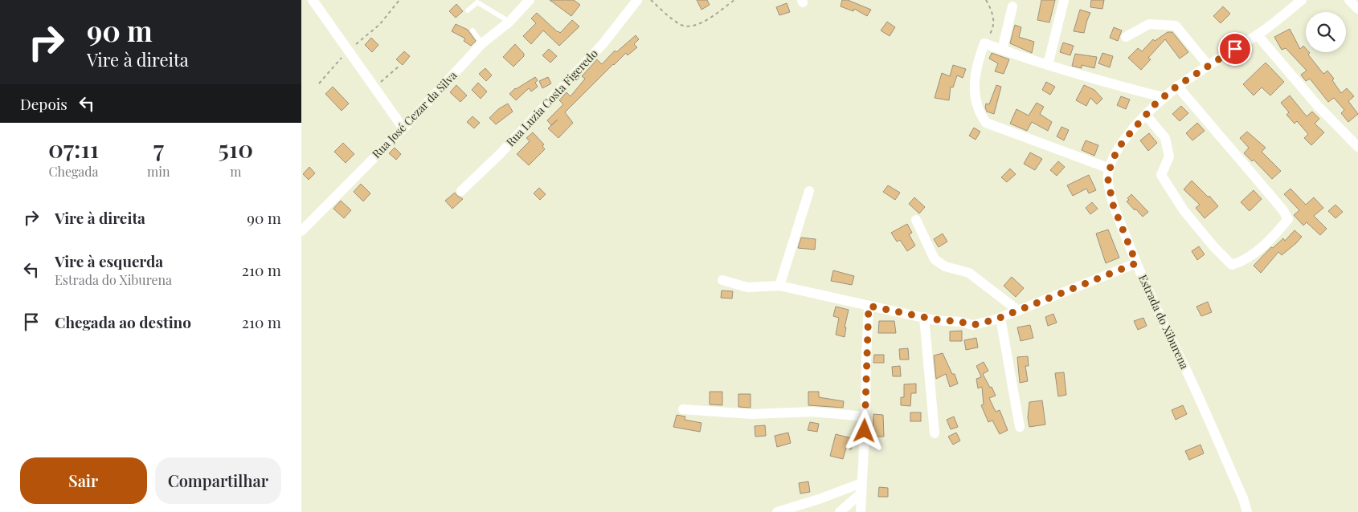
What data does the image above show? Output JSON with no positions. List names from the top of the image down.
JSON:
{
  "streets": {
    "street": ["Rua Luzia Costa Figeredo", "Rua José Cezar da Silva", "Estrada do Xiburena"]
  },
  "page": {
    "turn": ["90 m", "Vire à direita"],
    "then": "Depois",
    "eta": [
      "07:11",
      "Chegada",
      "7",
      "min",
      "510",
      "m"
    ],
    "list": [
      {
        "name": "Vire à direita",
        "value": "90 m"
      },
      {
        "name": "Vire à esquerda",
        "note": "Estrada do Xiburena",
        "value": "210 m"
      },
      {
        "name": "Chegada ao destino",
        "value": "210 m"
      }
    ],
    "buttons": ["Sair", "Compartilhar"]
  }
}
